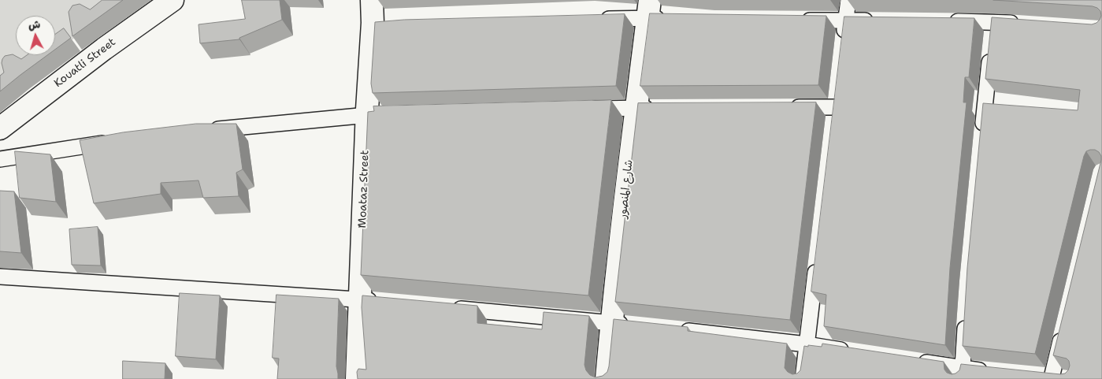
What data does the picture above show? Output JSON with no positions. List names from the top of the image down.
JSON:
{
  "streets": {
    "street": ["Kouatli Street", "Moataz Street", "شارع المنصور"]
  },
  "north": "top"
}
